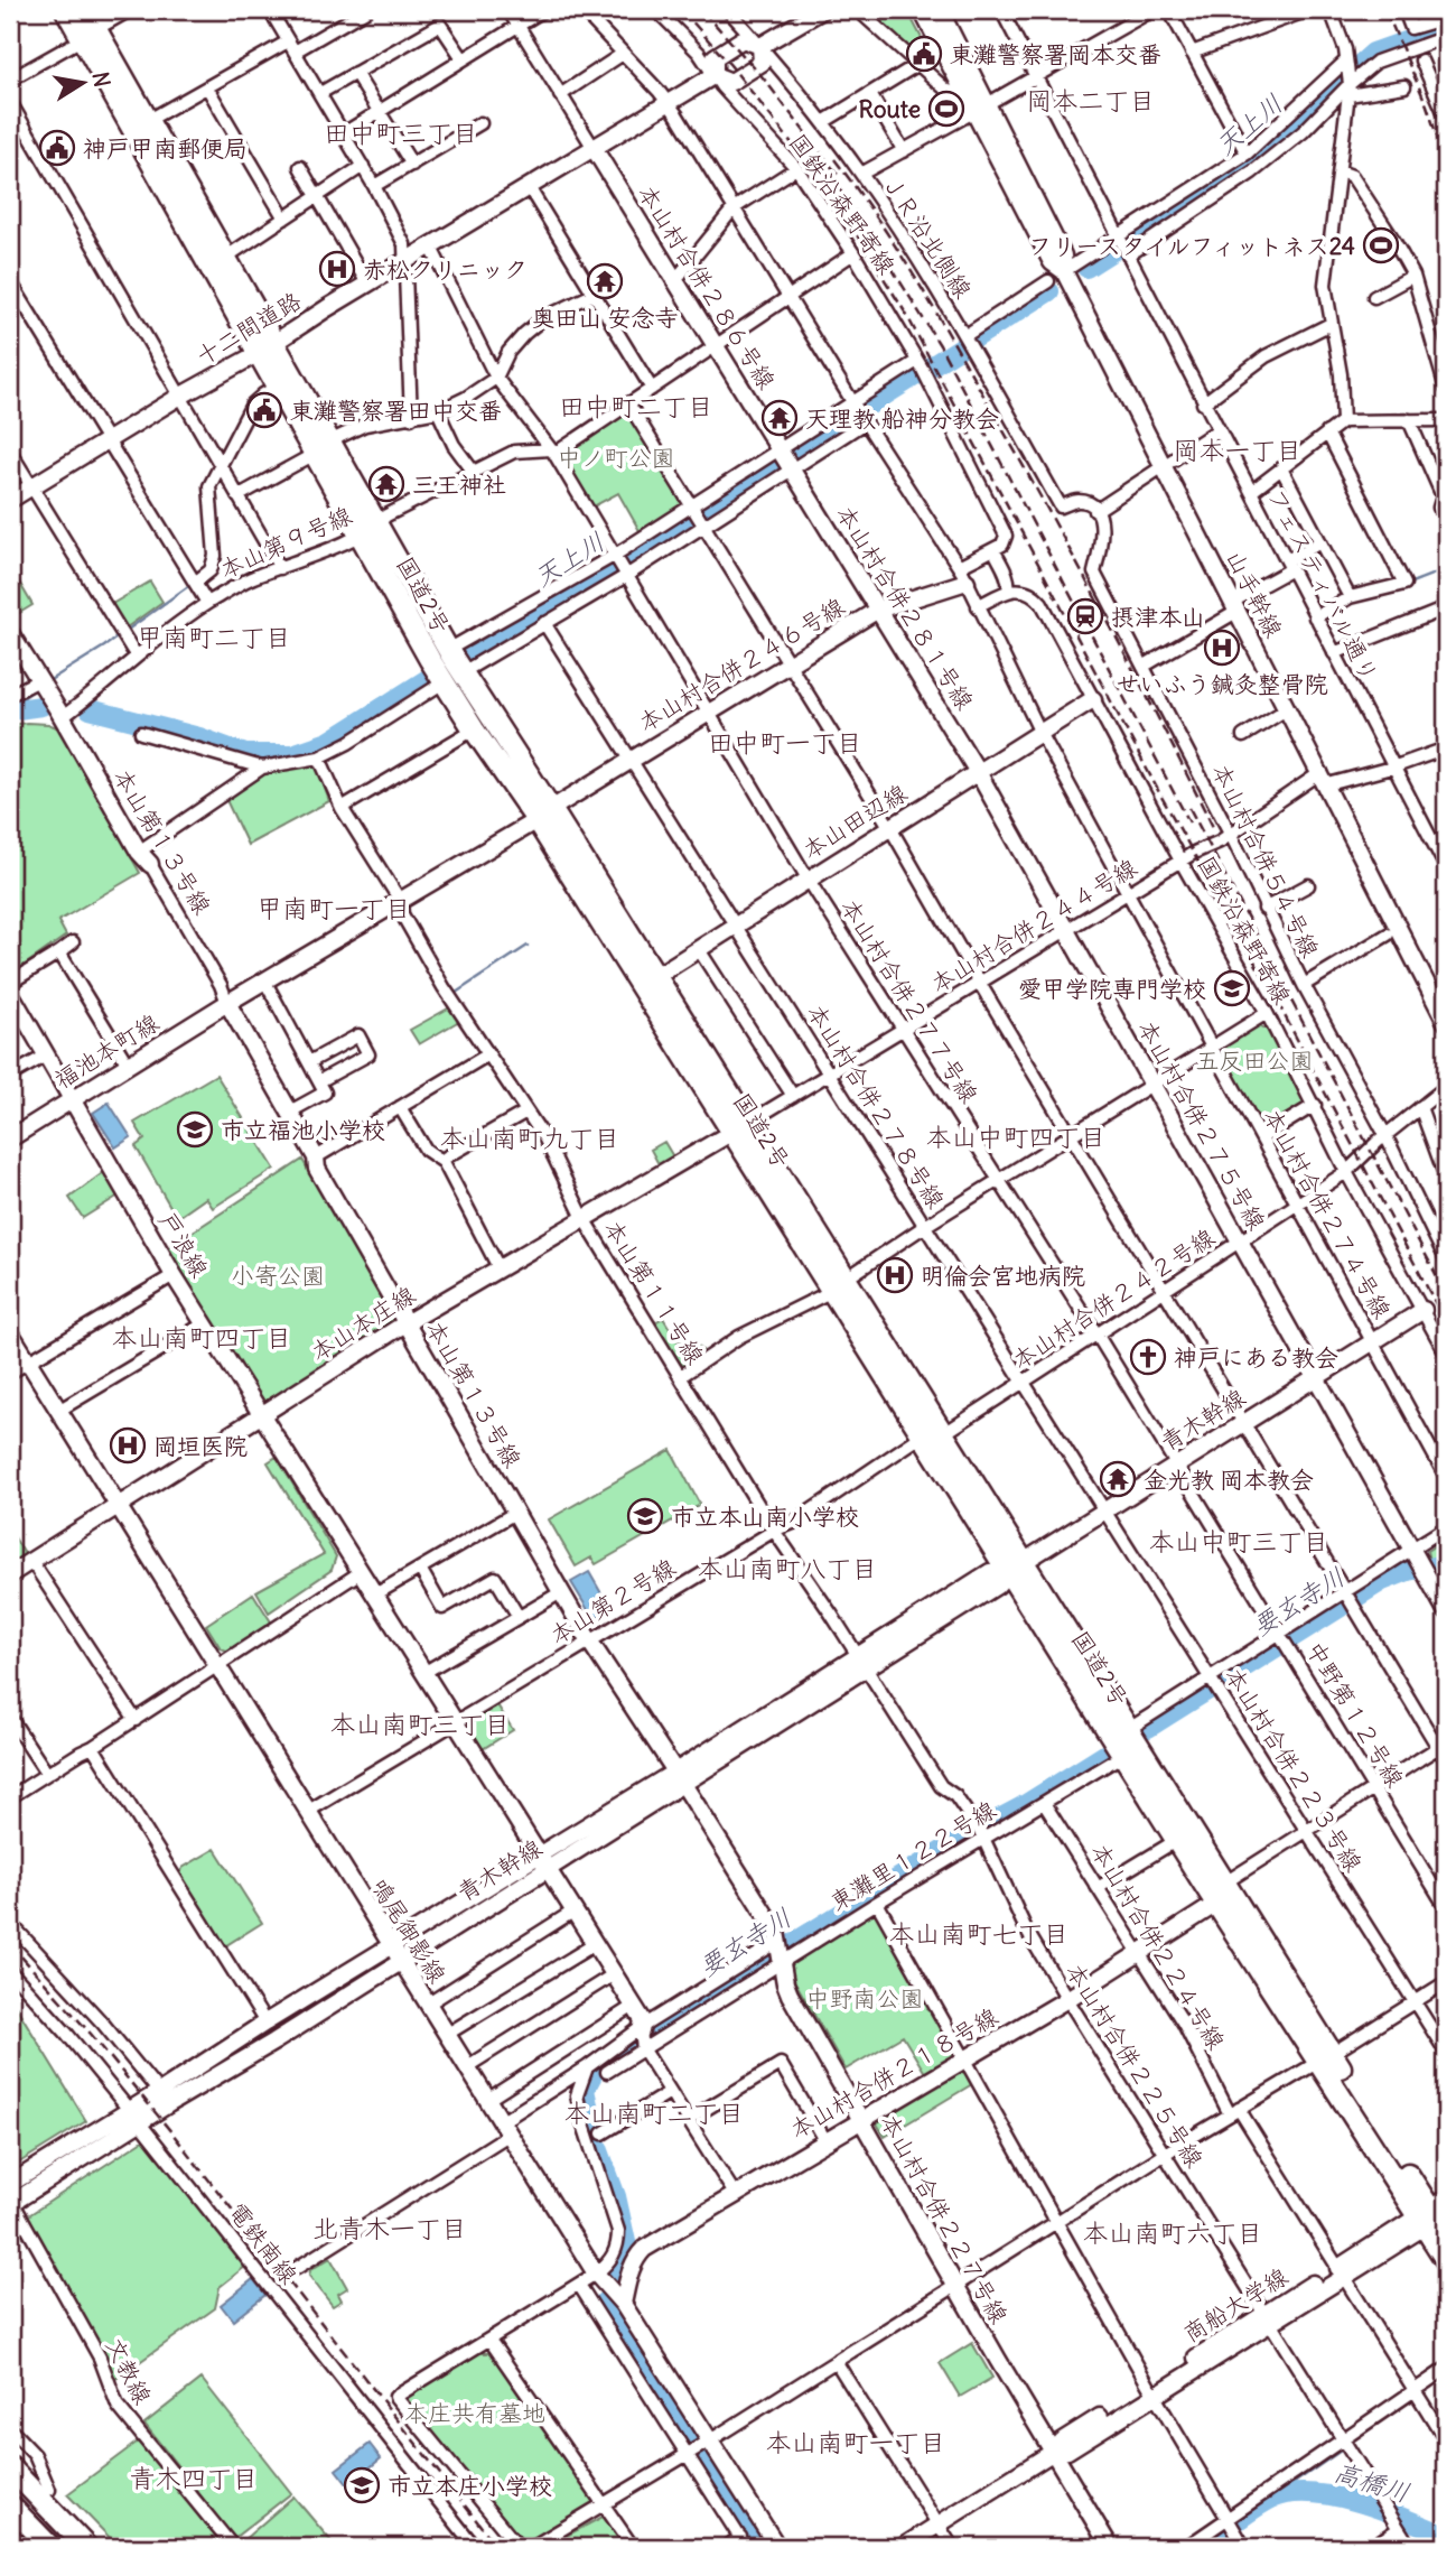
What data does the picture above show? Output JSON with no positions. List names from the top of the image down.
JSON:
{
  "streets": {
    "highway": ["国道2号"],
    "street": [
      "国鉄沿森野寄線",
      "ＪＲ沿北側線",
      "本山村合併２８６号線",
      "十二間道路",
      "本山第９号線",
      "フェスティバル通り",
      "山手幹線",
      "本山村合併２８１号線",
      "本山村合併２４６号線",
      "本山田辺線",
      "本山第１３号線",
      "本山村合併５４号線",
      "本山村合併２４４号線",
      "本山村合併２７７号線",
      "福池本町線",
      "本山村合併２７８号線",
      "本山村合併２７５号線",
      "本山村合併２７４号線",
      "戸浪線",
      "本山第１１号線",
      "本山村合併２４２号線",
      "本山本庄線",
      "青木幹線",
      "本山第２号線",
      "中野第１２号線",
      "本山村合併２２３号線",
      "東灘里１２２号線",
      "鳴尾御影線",
      "本山村合併２２４号線",
      "本山村合併２２５号線",
      "本山村合併２１８号線",
      "本山村合併２２７号線",
      "電鉄南線",
      "商船大学線",
      "文教線"
    ]
  },
  "crossings": [
    ["国鉄沿森野寄線", "十二間道路"],
    ["国鉄沿森野寄線", "本山田辺線"],
    ["国鉄沿森野寄線", "本山村合併２４４号線"],
    ["国鉄沿森野寄線", "本山村合併２４２号線"],
    ["国鉄沿森野寄線", "青木幹線"],
    ["ＪＲ沿北側線", "十二間道路"],
    ["ＪＲ沿北側線", "本山村合併５４号線"],
    ["本山村合併２８６号線", "十二間道路"],
    ["本山村合併２８６号線", "本山村合併２８１号線"],
    ["十二間道路", "国道2号"],
    ["十二間道路", "本山村合併２７７号線"],
    ["十二間道路", "本山村合併２７４号線"],
    ["本山第９号線", "国道2号"],
    ["本山第９号線", "本山第１３号線"],
    ["本山第９号線", "本山村合併２７７号線"],
    ["フェスティバル通り", "本山村合併２４４号線"],
    ["山手幹線", "本山村合併２４４号線"],
    ["国道2号", "本山村合併２４６号線"],
    ["国道2号", "本山田辺線"],
    ["国道2号", "本山村合併２４４号線"],
    ["国道2号", "本山村合併２４２号線"],
    ["国道2号", "本山本庄線"],
    ["国道2号", "青木幹線"],
    ["国道2号", "本山第２号線"],
    ["国道2号", "東灘里１２２号線"],
    ["国道2号", "本山村合併２１８号線"],
    ["国道2号", "商船大学線"],
    ["本山村合併２８１号線", "本山村合併２４６号線"],
    ["本山村合併２８１号線", "本山田辺線"],
    ["本山村合併２８１号線", "本山村合併２７５号線"],
    ["本山村合併２４６号線", "本山村合併２７７号線"],
    ["本山村合併２４６号線", "福池本町線"],
    ["本山村合併２４６号線", "本山村合併２７８号線"],
    ["本山村合併２４６号線", "本山村合併２７４号線"],
    ["本山村合併２４６号線", "本山第１１号線"],
    ["本山田辺線", "本山村合併２７７号線"],
    ["本山田辺線", "本山村合併２７８号線"],
    ["本山田辺線", "本山村合併２７５号線"],
    ["本山田辺線", "本山村合併２７４号線"],
    ["本山第１３号線", "福池本町線"],
    ["本山第１３号線", "本山本庄線"],
    ["本山第１３号線", "青木幹線"],
    ["本山第１３号線", "本山第２号線"],
    ["本山第１３号線", "東灘里１２２号線"],
    ["本山第１３号線", "本山村合併２２７号線"],
    ["本山村合併５４号線", "本山村合併２４４号線"],
    ["本山村合併５４号線", "本山村合併２４２号線"],
    ["本山村合併２４４号線", "本山村合併２７７号線"],
    ["本山村合併２４４号線", "本山村合併２７８号線"],
    ["本山村合併２４４号線", "本山村合併２７５号線"],
    ["本山村合併２４４号線", "本山村合併２７４号線"],
    ["本山村合併２４４号線", "本山本庄線"],
    ["本山村合併２７７号線", "本山村合併２４２号線"],
    ["本山村合併２７７号線", "青木幹線"],
    ["本山村合併２７７号線", "中野第１２号線"],
    ["福池本町線", "戸浪線"],
    ["福池本町線", "本山第１１号線"],
    ["本山村合併２７８号線", "本山村合併２４２号線"],
    ["本山村合併２７８号線", "青木幹線"],
    ["本山村合併２７８号線", "本山村合併２２３号線"],
    ["本山村合併２７５号線", "本山村合併２４２号線"],
    ["本山村合併２７５号線", "青木幹線"],
    ["本山村合併２７４号線", "本山村合併２４２号線"],
    ["本山村合併２７４号線", "青木幹線"],
    ["戸浪線", "本山本庄線"],
    ["戸浪線", "青木幹線"],
    ["戸浪線", "本山第２号線"],
    ["戸浪線", "東灘里１２２号線"],
    ["本山第１１号線", "本山本庄線"],
    ["本山第１１号線", "青木幹線"],
    ["本山第１１号線", "本山第２号線"],
    ["本山第１１号線", "東灘里１２２号線"],
    ["本山第１１号線", "本山村合併２２５号線"],
    ["本山村合併２４２号線", "本山第２号線"],
    ["本山本庄線", "鳴尾御影線"],
    ["青木幹線", "中野第１２号線"],
    ["青木幹線", "本山村合併２２３号線"],
    ["青木幹線", "鳴尾御影線"],
    ["青木幹線", "電鉄南線"],
    ["青木幹線", "文教線"],
    ["本山第２号線", "鳴尾御影線"],
    ["東灘里１２２号線", "本山村合併２２４号線"],
    ["東灘里１２２号線", "本山村合併２２５号線"],
    ["東灘里１２２号線", "本山村合併２２７号線"],
    ["鳴尾御影線", "本山村合併２１８号線"],
    ["本山村合併２２４号線", "本山村合併２１８号線"],
    ["本山村合併２２４号線", "商船大学線"],
    ["本山村合併２２５号線", "本山村合併２１８号線"],
    ["本山村合併２２５号線", "商船大学線"],
    ["本山村合併２１８号線", "本山村合併２２７号線"],
    ["本山村合併２２７号線", "商船大学線"]
  ],
  "districts": [
    "岡本二丁目",
    "田中町三丁目",
    "田中町二丁目",
    "岡本一丁目",
    "甲南町二丁目",
    "田中町一丁目",
    "甲南町一丁目",
    "本山中町四丁目",
    "本山南町九丁目",
    "本山南町四丁目",
    "本山中町三丁目",
    "本山南町八丁目",
    "本山南町三丁目",
    "本山南町七丁目",
    "本山南町二丁目",
    "北青木一丁目",
    "本山南町六丁目",
    "本山南町一丁目",
    "青木四丁目"
  ],
  "water": ["天上川", "要玄寺川", "高橋川"],
  "parks": [
    "中ノ町公園",
    "五反田公園",
    "小寄公園",
    "中野南公園",
    "本庄共有墓地"
  ],
  "places": {
    "public building": ["東灘警察署岡本交番", "神戸甲南郵便局", "東灘警察署田中交番"],
    "sports": ["Route", "フリースタイルフィットネス24"],
    "hospital": [
      "赤松クリニック",
      "せいふう鍼灸整骨院",
      "明倫会宮地病院",
      "岡垣医院"
    ],
    "temple": [
      "奥田山 安念寺",
      "天理教 船神分教会",
      "三王神社",
      "金光教 岡本教会"
    ],
    "station": ["摂津本山"],
    "school or university": [
      "愛甲学院専門学校",
      "市立福池小学校",
      "市立本山南小学校",
      "市立本庄小学校"
    ],
    "church": ["神戸にある教会"]
  },
  "north": "right"
}
